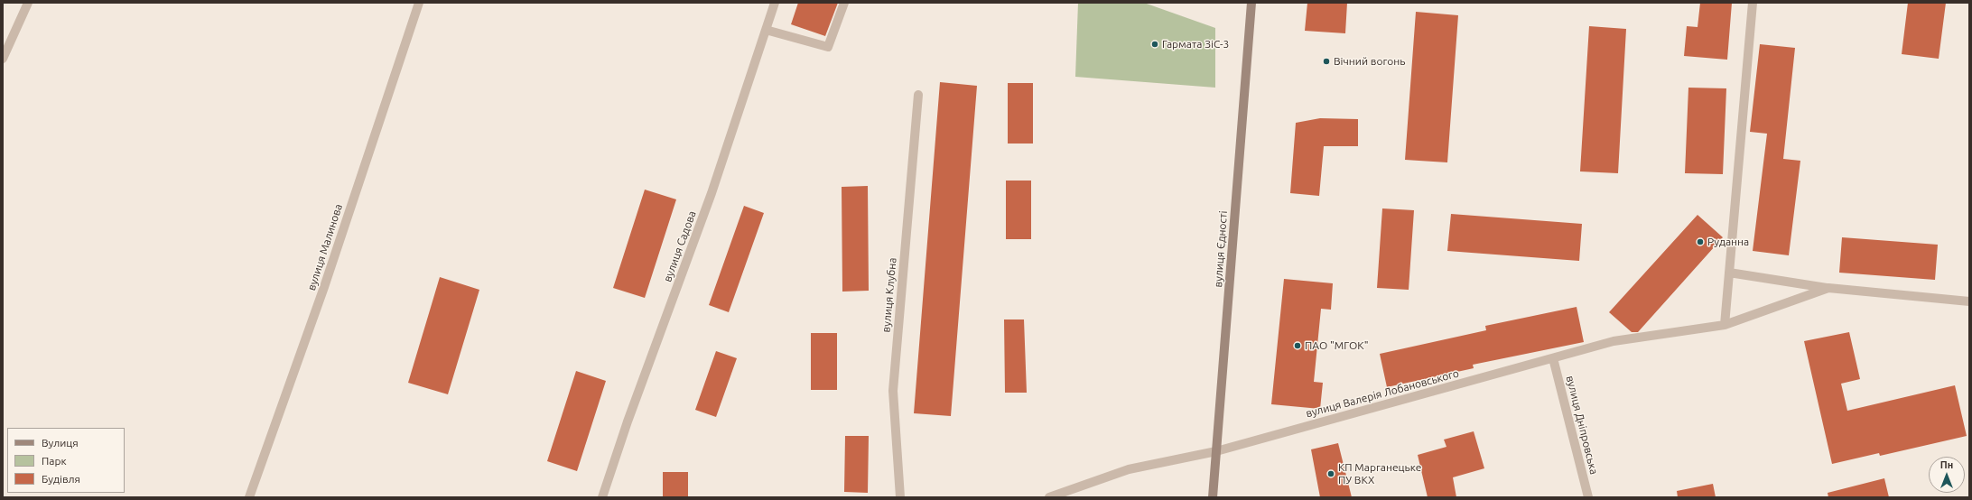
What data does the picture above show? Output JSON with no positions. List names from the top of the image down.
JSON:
{
  "streets": {
    "street": [
      "вулиця Садова",
      "вулиця Малинова",
      "вулиця Єдності",
      "вулиця Клубна",
      "вулиця Валерія Лобановського",
      "вулиця Дніпровська"
    ]
  },
  "crossings": [
    ["вулиця Єдності", "вулиця Валерія Лобановського"],
    ["вулиця Валерія Лобановського", "вулиця Дніпровська"]
  ],
  "places": [
    "Гармата ЗіС-3",
    "Вічний вогонь",
    "Руданна",
    "ПАО \"МГОК\"",
    "КП Марганецьке ПУ ВКХ"
  ],
  "legend": ["Вулиця", "Парк", "Будівля"],
  "north": "top"
}
